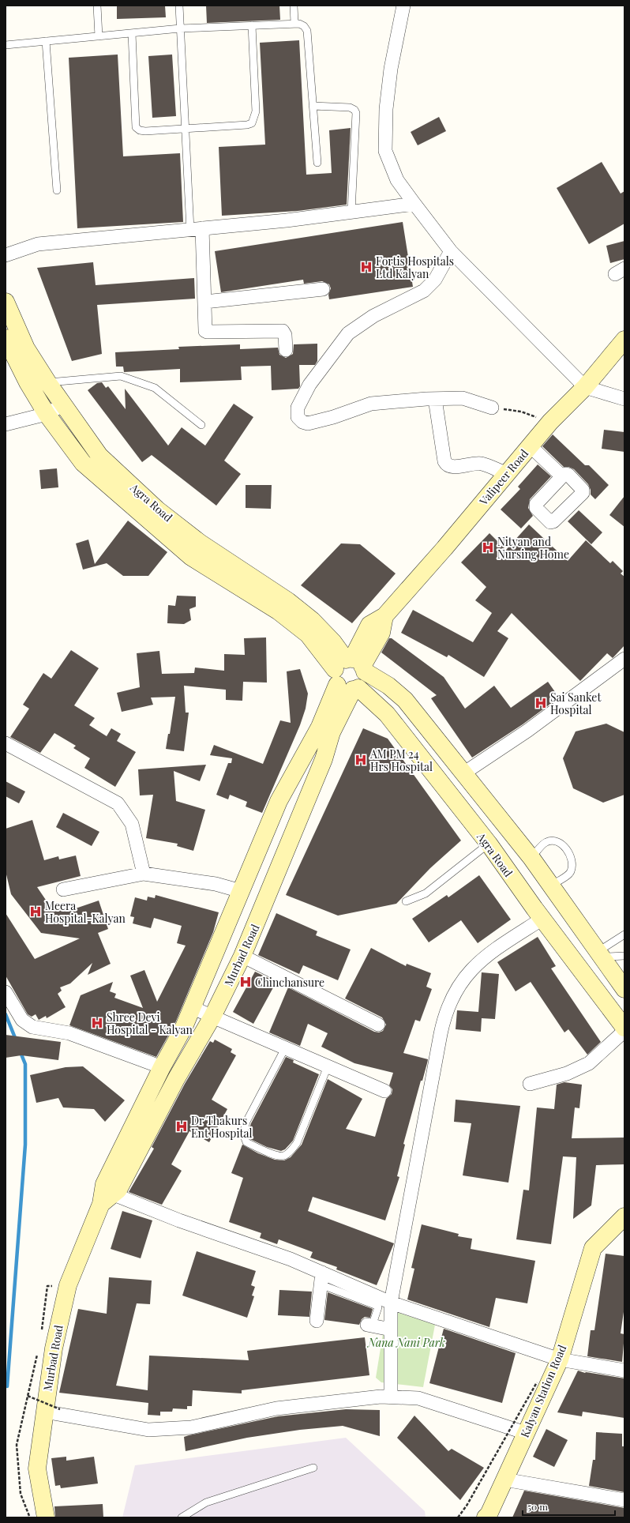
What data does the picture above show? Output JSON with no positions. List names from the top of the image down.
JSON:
{
  "streets": {
    "street": [
      "Valipeer Road",
      "Agra Road",
      "Murbad Road",
      "Kalyan Station Road"
    ]
  },
  "crossings": [
    ["Valipeer Road", "Agra Road"],
    ["Valipeer Road", "Murbad Road"],
    ["Agra Road", "Murbad Road"]
  ],
  "parks": ["Nana Nani Park"],
  "places": {
    "hospital": [
      "Fortis Hospitals Ltd Kalyan",
      "Nityan and Nursing Home",
      "Sai Sanket Hospital",
      "AM PM 24 Hrs Hospital",
      "Meera Hospital-Kalyan",
      "Chinchansure",
      "Shree Devi Hospital - Kalyan",
      "Dr Thakurs Ent Hospital"
    ]
  },
  "scale_bar": "50 m"
}
